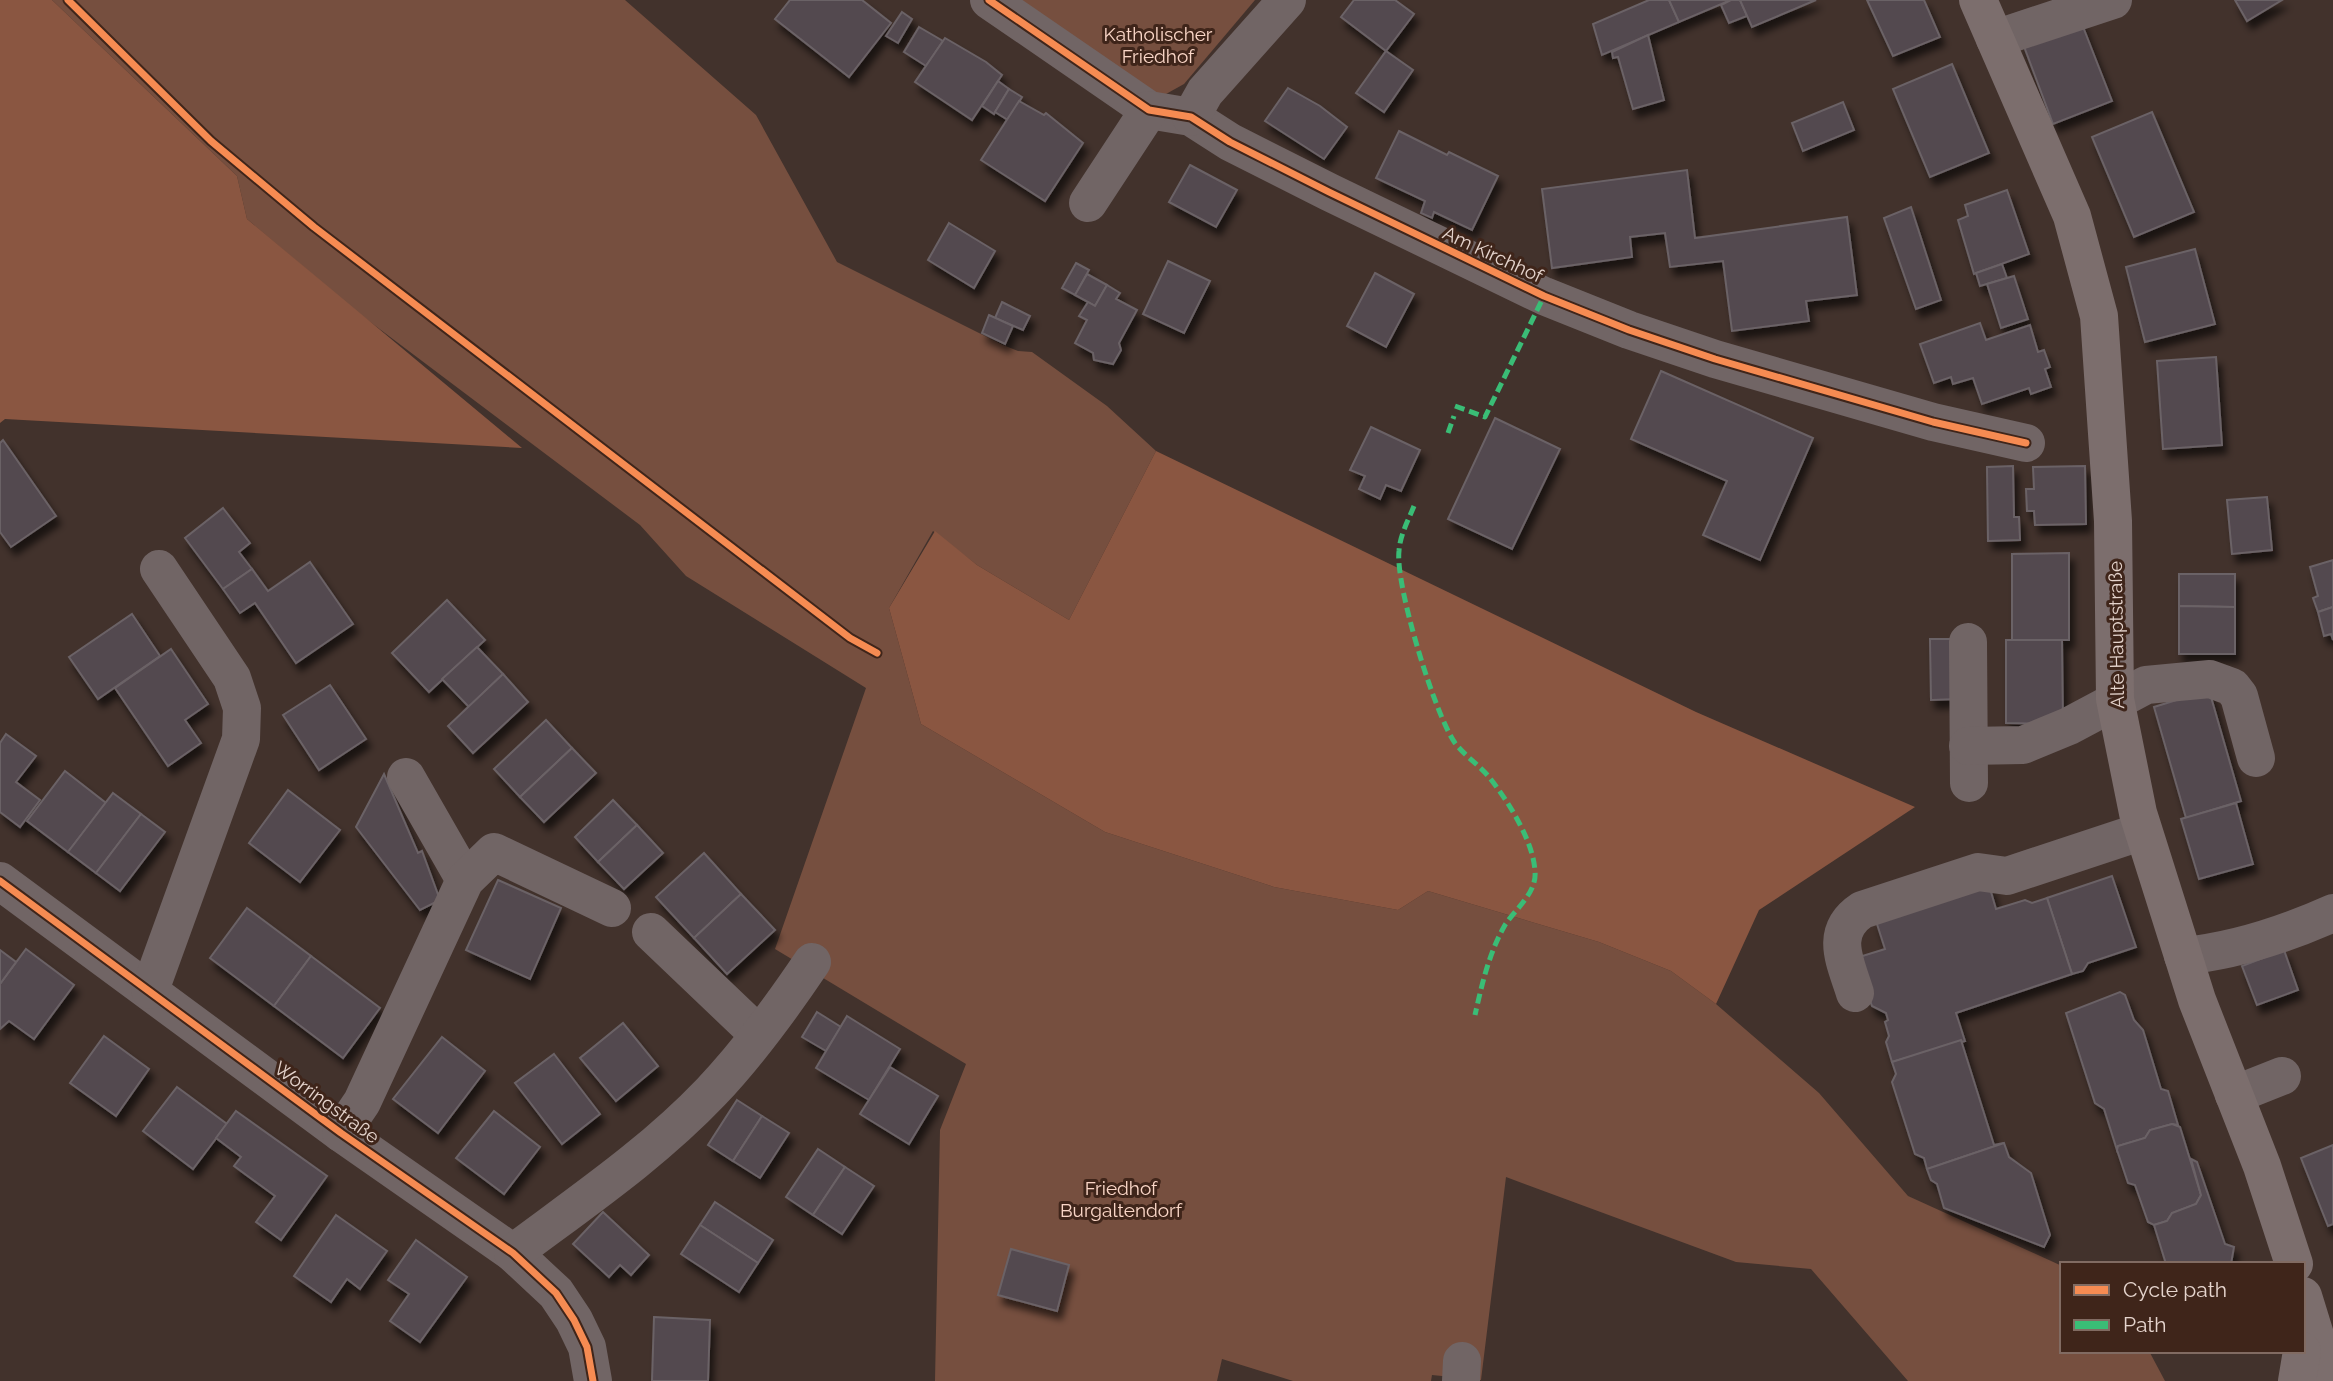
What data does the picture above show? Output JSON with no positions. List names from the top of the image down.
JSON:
{
  "streets": {
    "main road": ["Alte Hauptstraße"],
    "street": ["Am Kirchhof", "Worringstraße"]
  },
  "parks": ["Katholischer Friedhof", "Friedhof Burgaltendorf"],
  "legend": ["Cycle path", "Path"]
}
